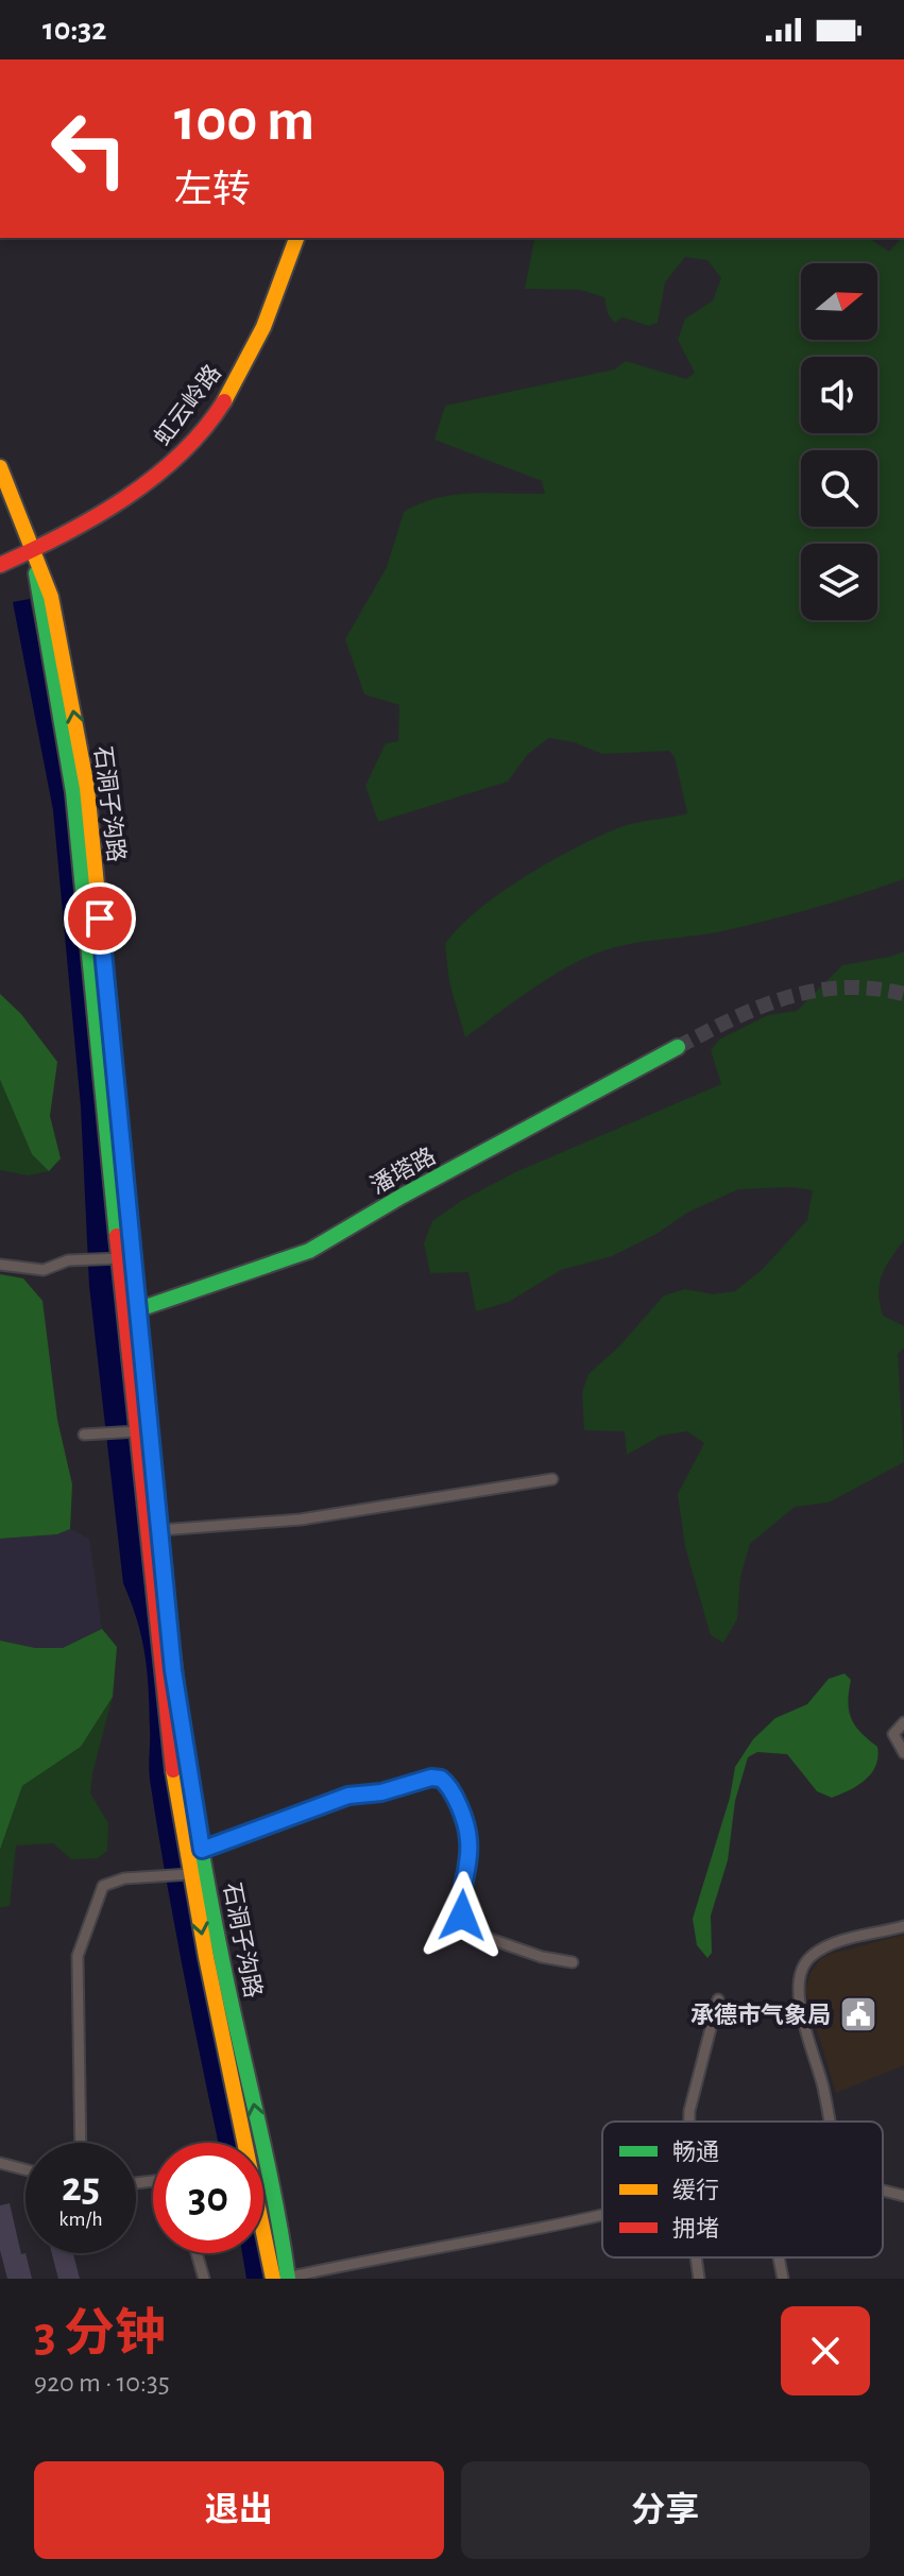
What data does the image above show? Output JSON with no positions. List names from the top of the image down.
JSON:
{
  "streets": {
    "main road": ["虹云岭路", "石洞子沟路", "潘塔路"]
  },
  "crossings": [
    ["虹云岭路", "石洞子沟路"],
    ["石洞子沟路", "潘塔路"]
  ],
  "places": {
    "public building": ["承德市气象局"]
  },
  "legend": ["畅通", "缓行", "拥堵"],
  "north": "right",
  "page": {
    "status": "10:32",
    "turn": ["100 m", "左转"],
    "speed": "25 km/h",
    "limit": "30",
    "heading": ["3 分钟", "920 m · 10:35"],
    "buttons": ["退出", "分享"]
  }
}
